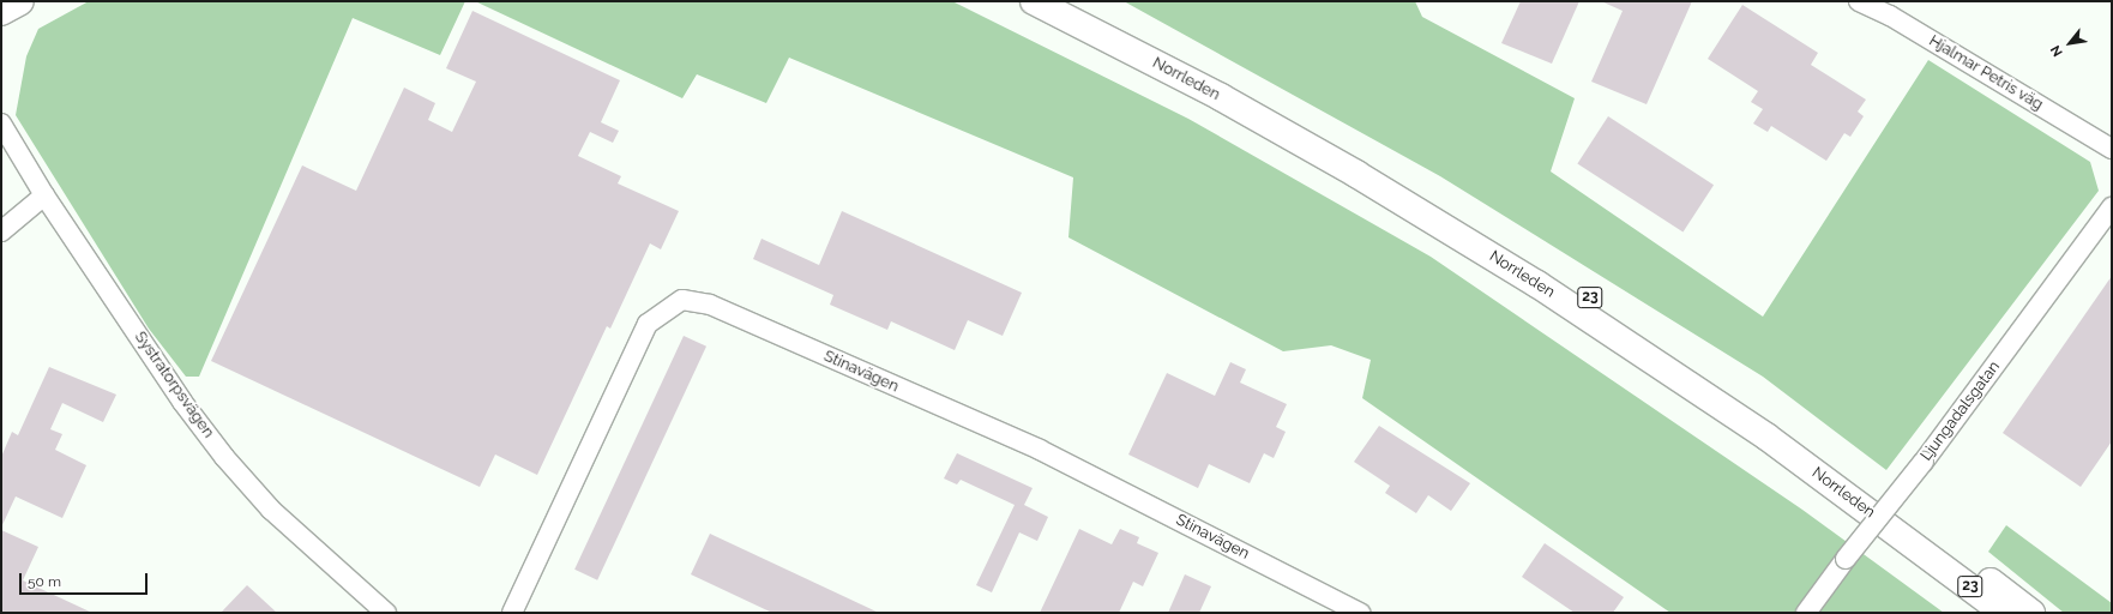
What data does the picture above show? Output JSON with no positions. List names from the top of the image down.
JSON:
{
  "streets": {
    "highway": ["Norrleden", "23"],
    "street": [
      "Hjalmar Petris väg",
      "Stinavägen",
      "Systratorpsvägen",
      "Ljungadalsgatan"
    ]
  },
  "scale_bar": "50 m",
  "north": "bottom left"
}
